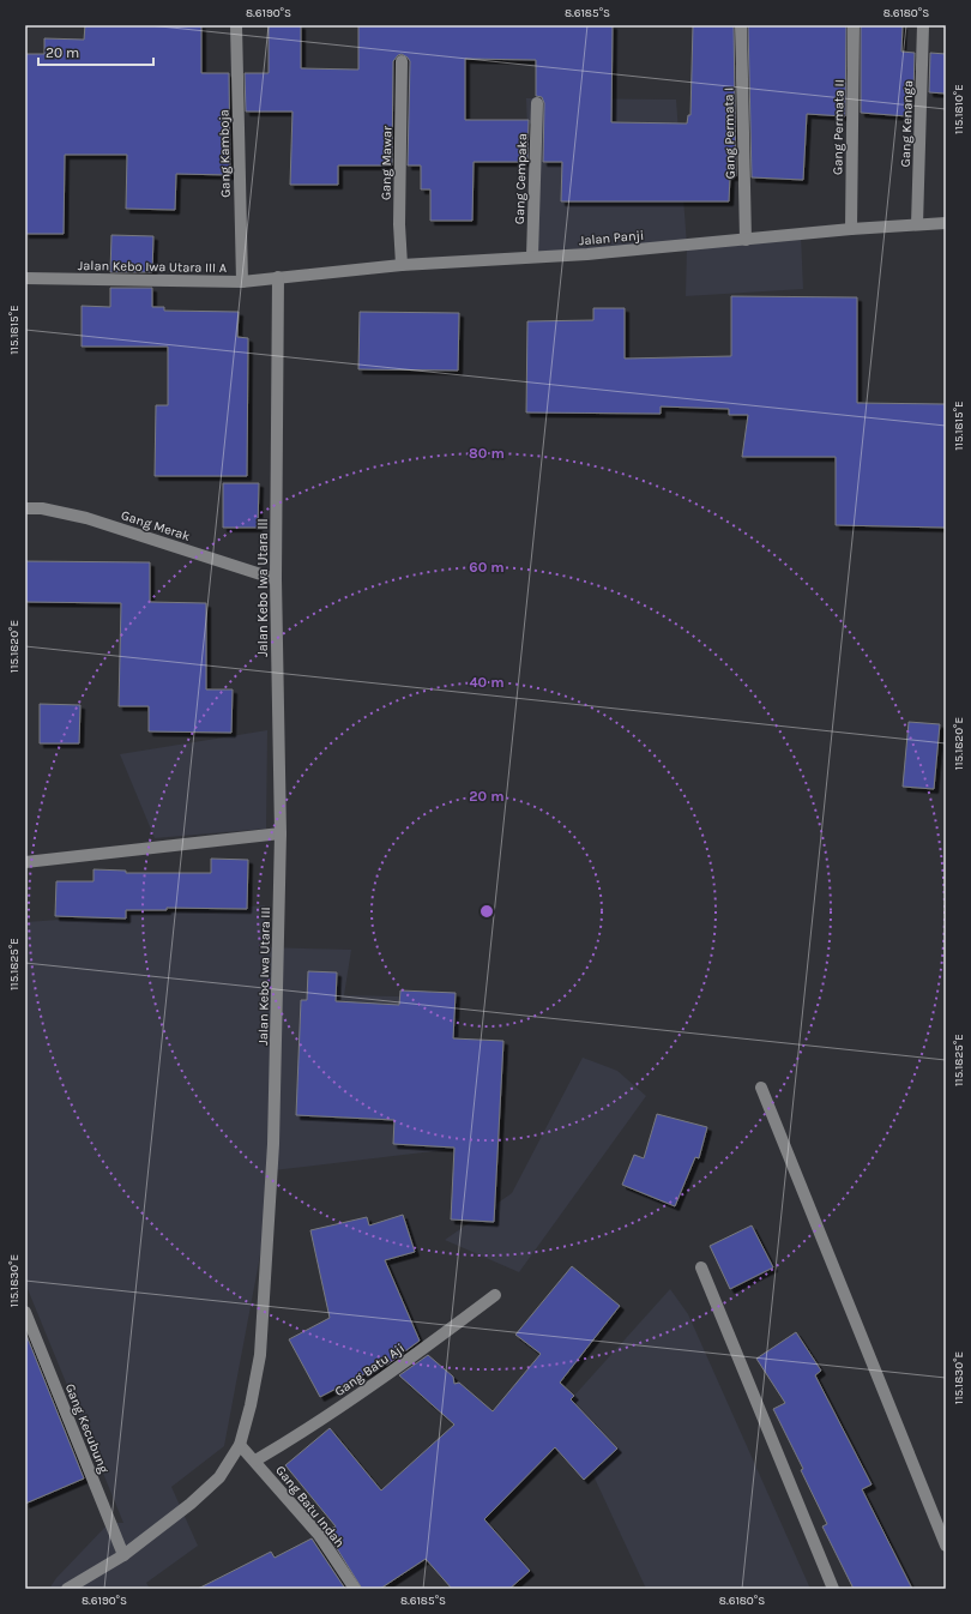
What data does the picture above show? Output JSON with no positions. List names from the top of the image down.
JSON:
{
  "streets": {
    "street": [
      "Gang Kenanga",
      "Gang Permata II",
      "Gang Permata I",
      "Gang Kamboja",
      "Gang Mawar",
      "Gang Cempaka",
      "Jalan Panji",
      "Jalan Kebo Iwa Utara III A",
      "Gang Merak",
      "Jalan Kebo Iwa Utara III",
      "Gang Batu Aji",
      "Gang Kecubung",
      "Gang Batu Indah"
    ]
  },
  "crossings": [
    ["Gang Kenanga", "Jalan Panji"],
    ["Gang Permata II", "Jalan Panji"],
    ["Gang Permata I", "Jalan Panji"],
    ["Gang Kamboja", "Jalan Kebo Iwa Utara III A"],
    ["Gang Mawar", "Jalan Panji"],
    ["Gang Cempaka", "Jalan Panji"],
    ["Jalan Panji", "Jalan Kebo Iwa Utara III A"],
    ["Jalan Panji", "Jalan Kebo Iwa Utara III"],
    ["Jalan Kebo Iwa Utara III A", "Jalan Kebo Iwa Utara III"],
    ["Gang Merak", "Jalan Kebo Iwa Utara III"],
    ["Jalan Kebo Iwa Utara III", "Gang Kecubung"],
    ["Jalan Kebo Iwa Utara III", "Gang Batu Indah"],
    ["Gang Batu Aji", "Gang Batu Indah"]
  ],
  "scale_bar": "20 m",
  "coordinates": [
    "8.6190°S",
    "8.6185°S",
    "8.6180°S",
    "115.1810°E",
    "115.1815°E",
    "115.1820°E",
    "115.1825°E",
    "115.1830°E"
  ],
  "rings": [
    "80 m",
    "60 m",
    "40 m",
    "20 m"
  ]
}
